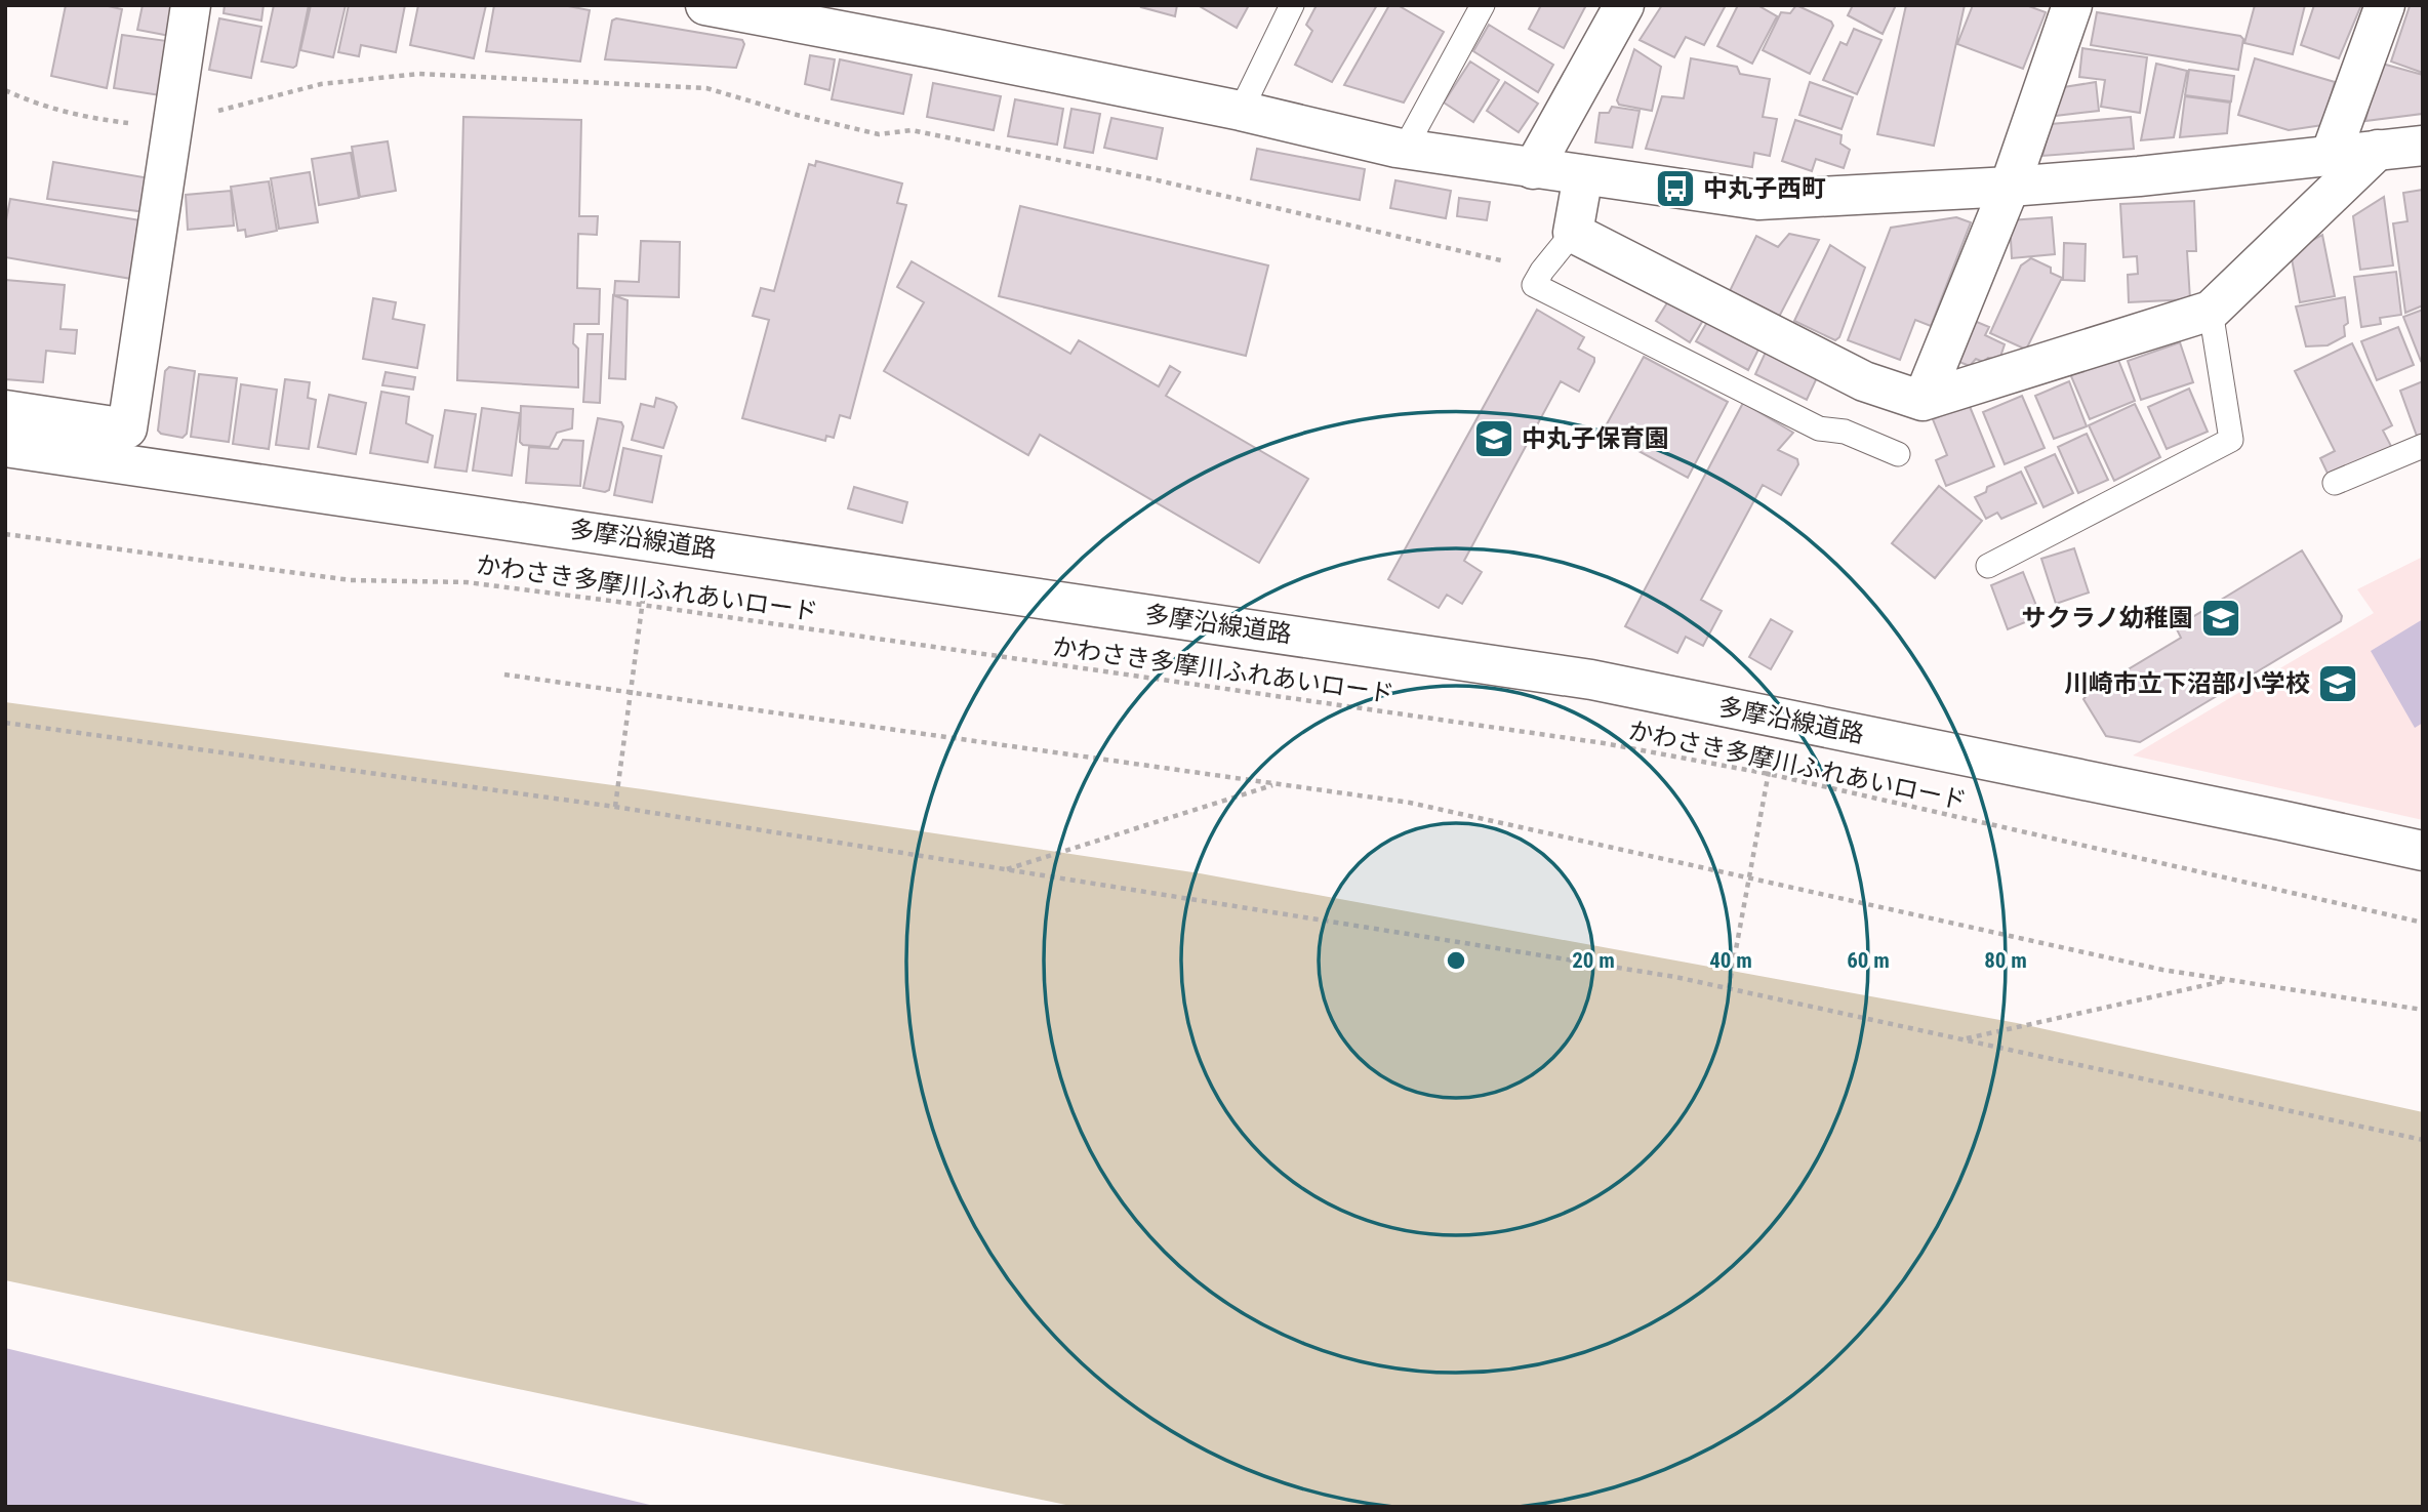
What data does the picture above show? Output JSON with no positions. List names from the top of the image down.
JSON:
{
  "streets": {
    "street": ["多摩沿線道路"],
    "path": ["かわさき多摩川ふれあいロード"]
  },
  "places": {
    "bus stop": ["中丸子西町"],
    "school or university": ["中丸子保育園", "サクラノ幼稚園", "川崎市立下沼部小学校"]
  },
  "rings": [
    "20 m",
    "40 m",
    "60 m",
    "80 m"
  ]
}
